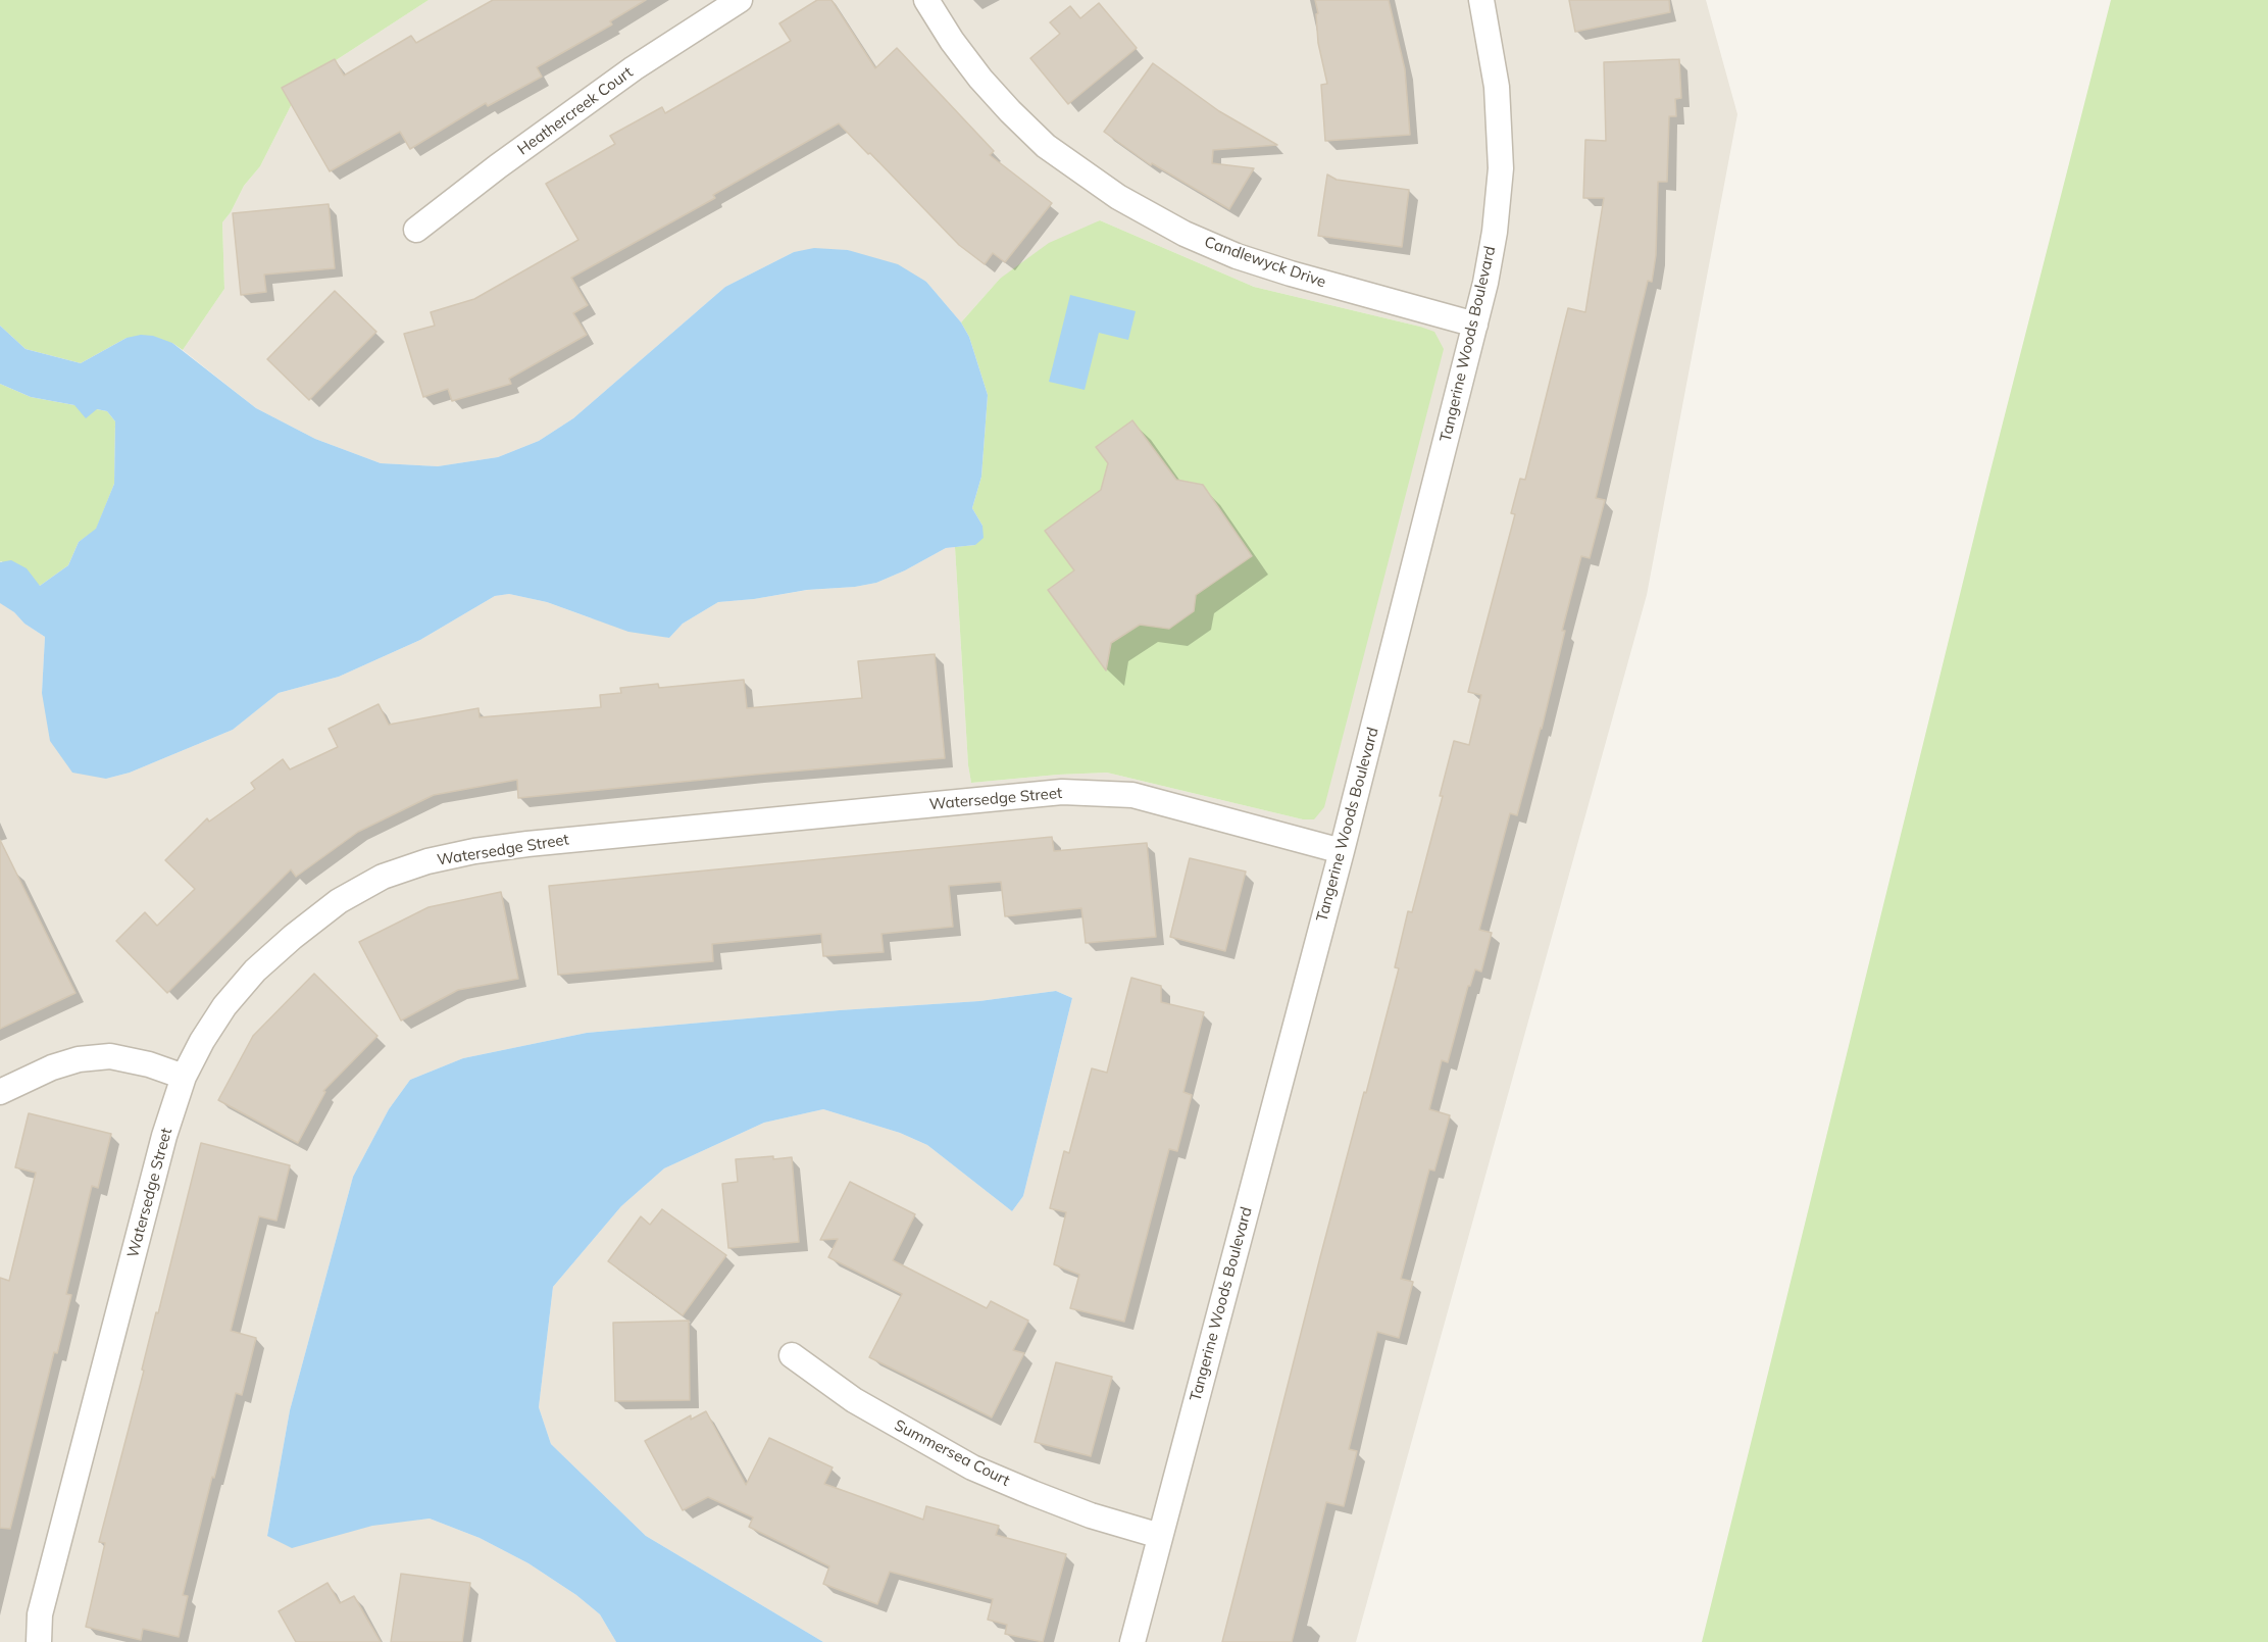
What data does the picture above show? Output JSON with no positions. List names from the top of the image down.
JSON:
{
  "streets": {
    "street": [
      "Heathercreek Court",
      "Candlewyck Drive",
      "Tangerine Woods Boulevard",
      "Watersedge Street",
      "Summersea Court"
    ]
  },
  "crossings": [
    ["Candlewyck Drive", "Tangerine Woods Boulevard"],
    ["Tangerine Woods Boulevard", "Watersedge Street"],
    ["Tangerine Woods Boulevard", "Summersea Court"]
  ]
}
